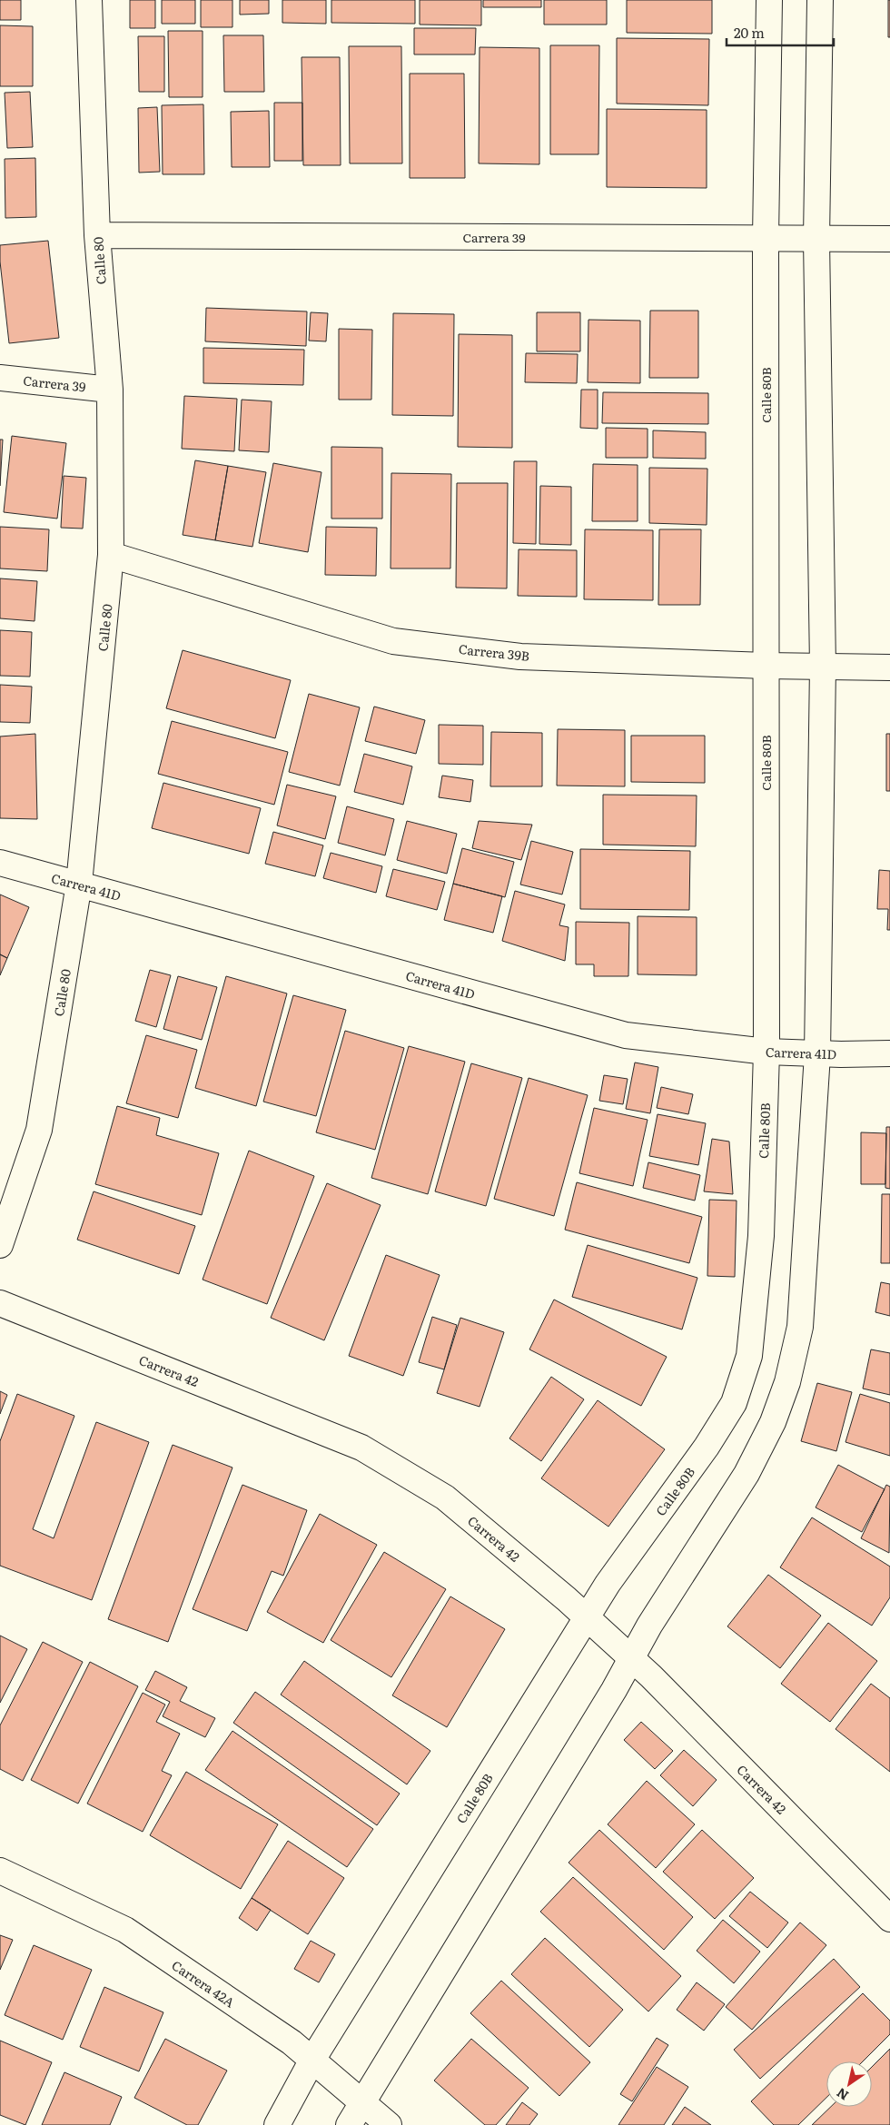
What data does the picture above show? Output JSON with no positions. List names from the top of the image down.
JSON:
{
  "streets": {
    "street": [
      "Carrera 39",
      "Calle 80",
      "Calle 80B",
      "Carrera 39B",
      "Carrera 41D",
      "Carrera 42",
      "Carrera 42A"
    ]
  },
  "crossings": [
    ["Carrera 39", "Calle 80"],
    ["Carrera 39", "Calle 80B"],
    ["Calle 80", "Carrera 39B"],
    ["Calle 80", "Carrera 41D"],
    ["Calle 80B", "Carrera 39B"],
    ["Calle 80B", "Carrera 41D"],
    ["Calle 80B", "Carrera 42"],
    ["Calle 80B", "Carrera 42A"]
  ],
  "scale_bar": "20 m",
  "north": "bottom left"
}
